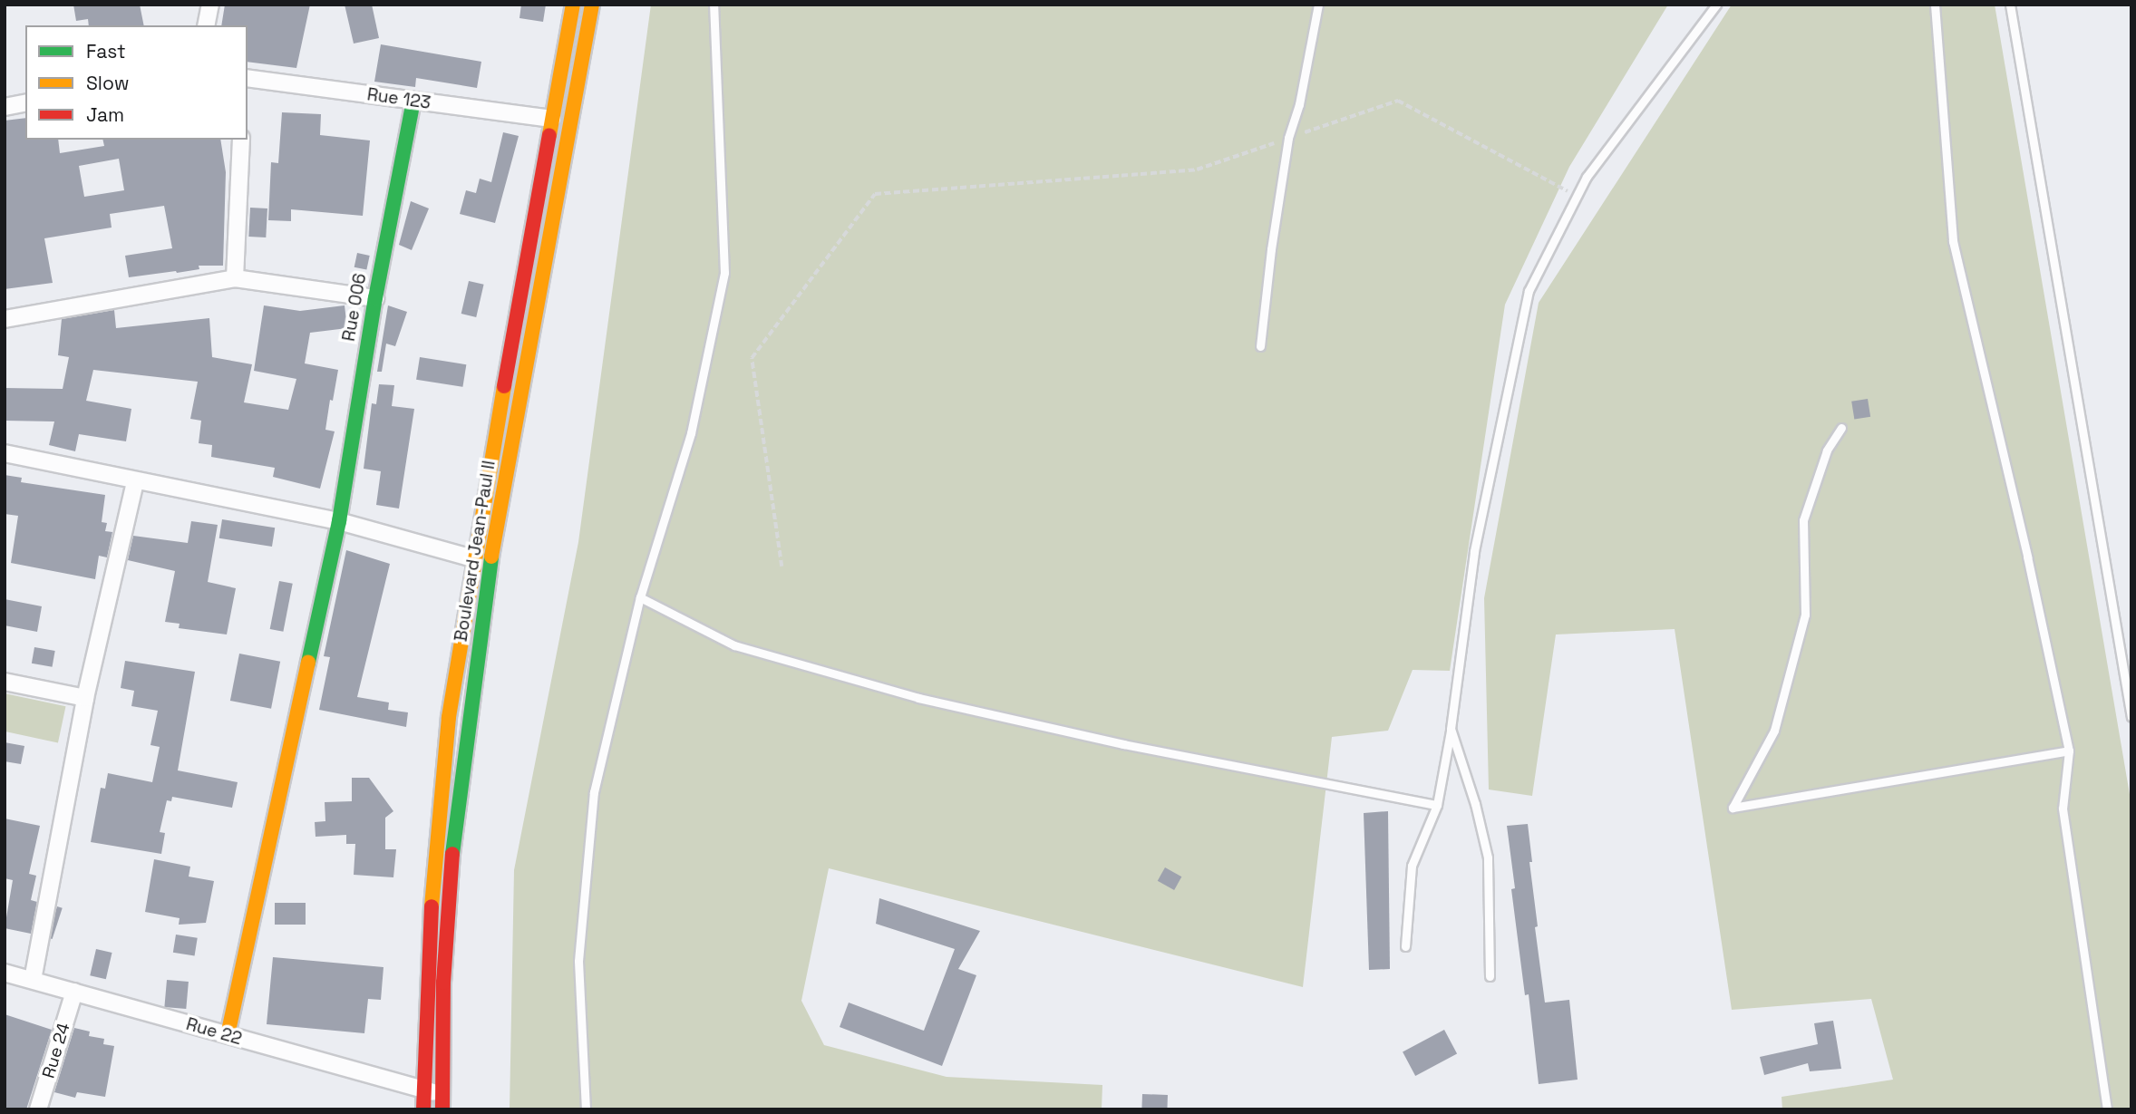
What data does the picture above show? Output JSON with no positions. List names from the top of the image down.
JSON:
{
  "streets": {
    "main road": ["Rue 006", "Boulevard Jean-Paul II"],
    "street": ["Rue 123", "Rue 22", "Rue 24"]
  },
  "crossings": [
    ["Rue 123", "Rue 006"],
    ["Rue 123", "Boulevard Jean-Paul II"],
    ["Rue 006", "Rue 22"],
    ["Boulevard Jean-Paul II", "Rue 22"],
    ["Rue 22", "Rue 24"]
  ],
  "legend": ["Fast", "Slow", "Jam"]
}
